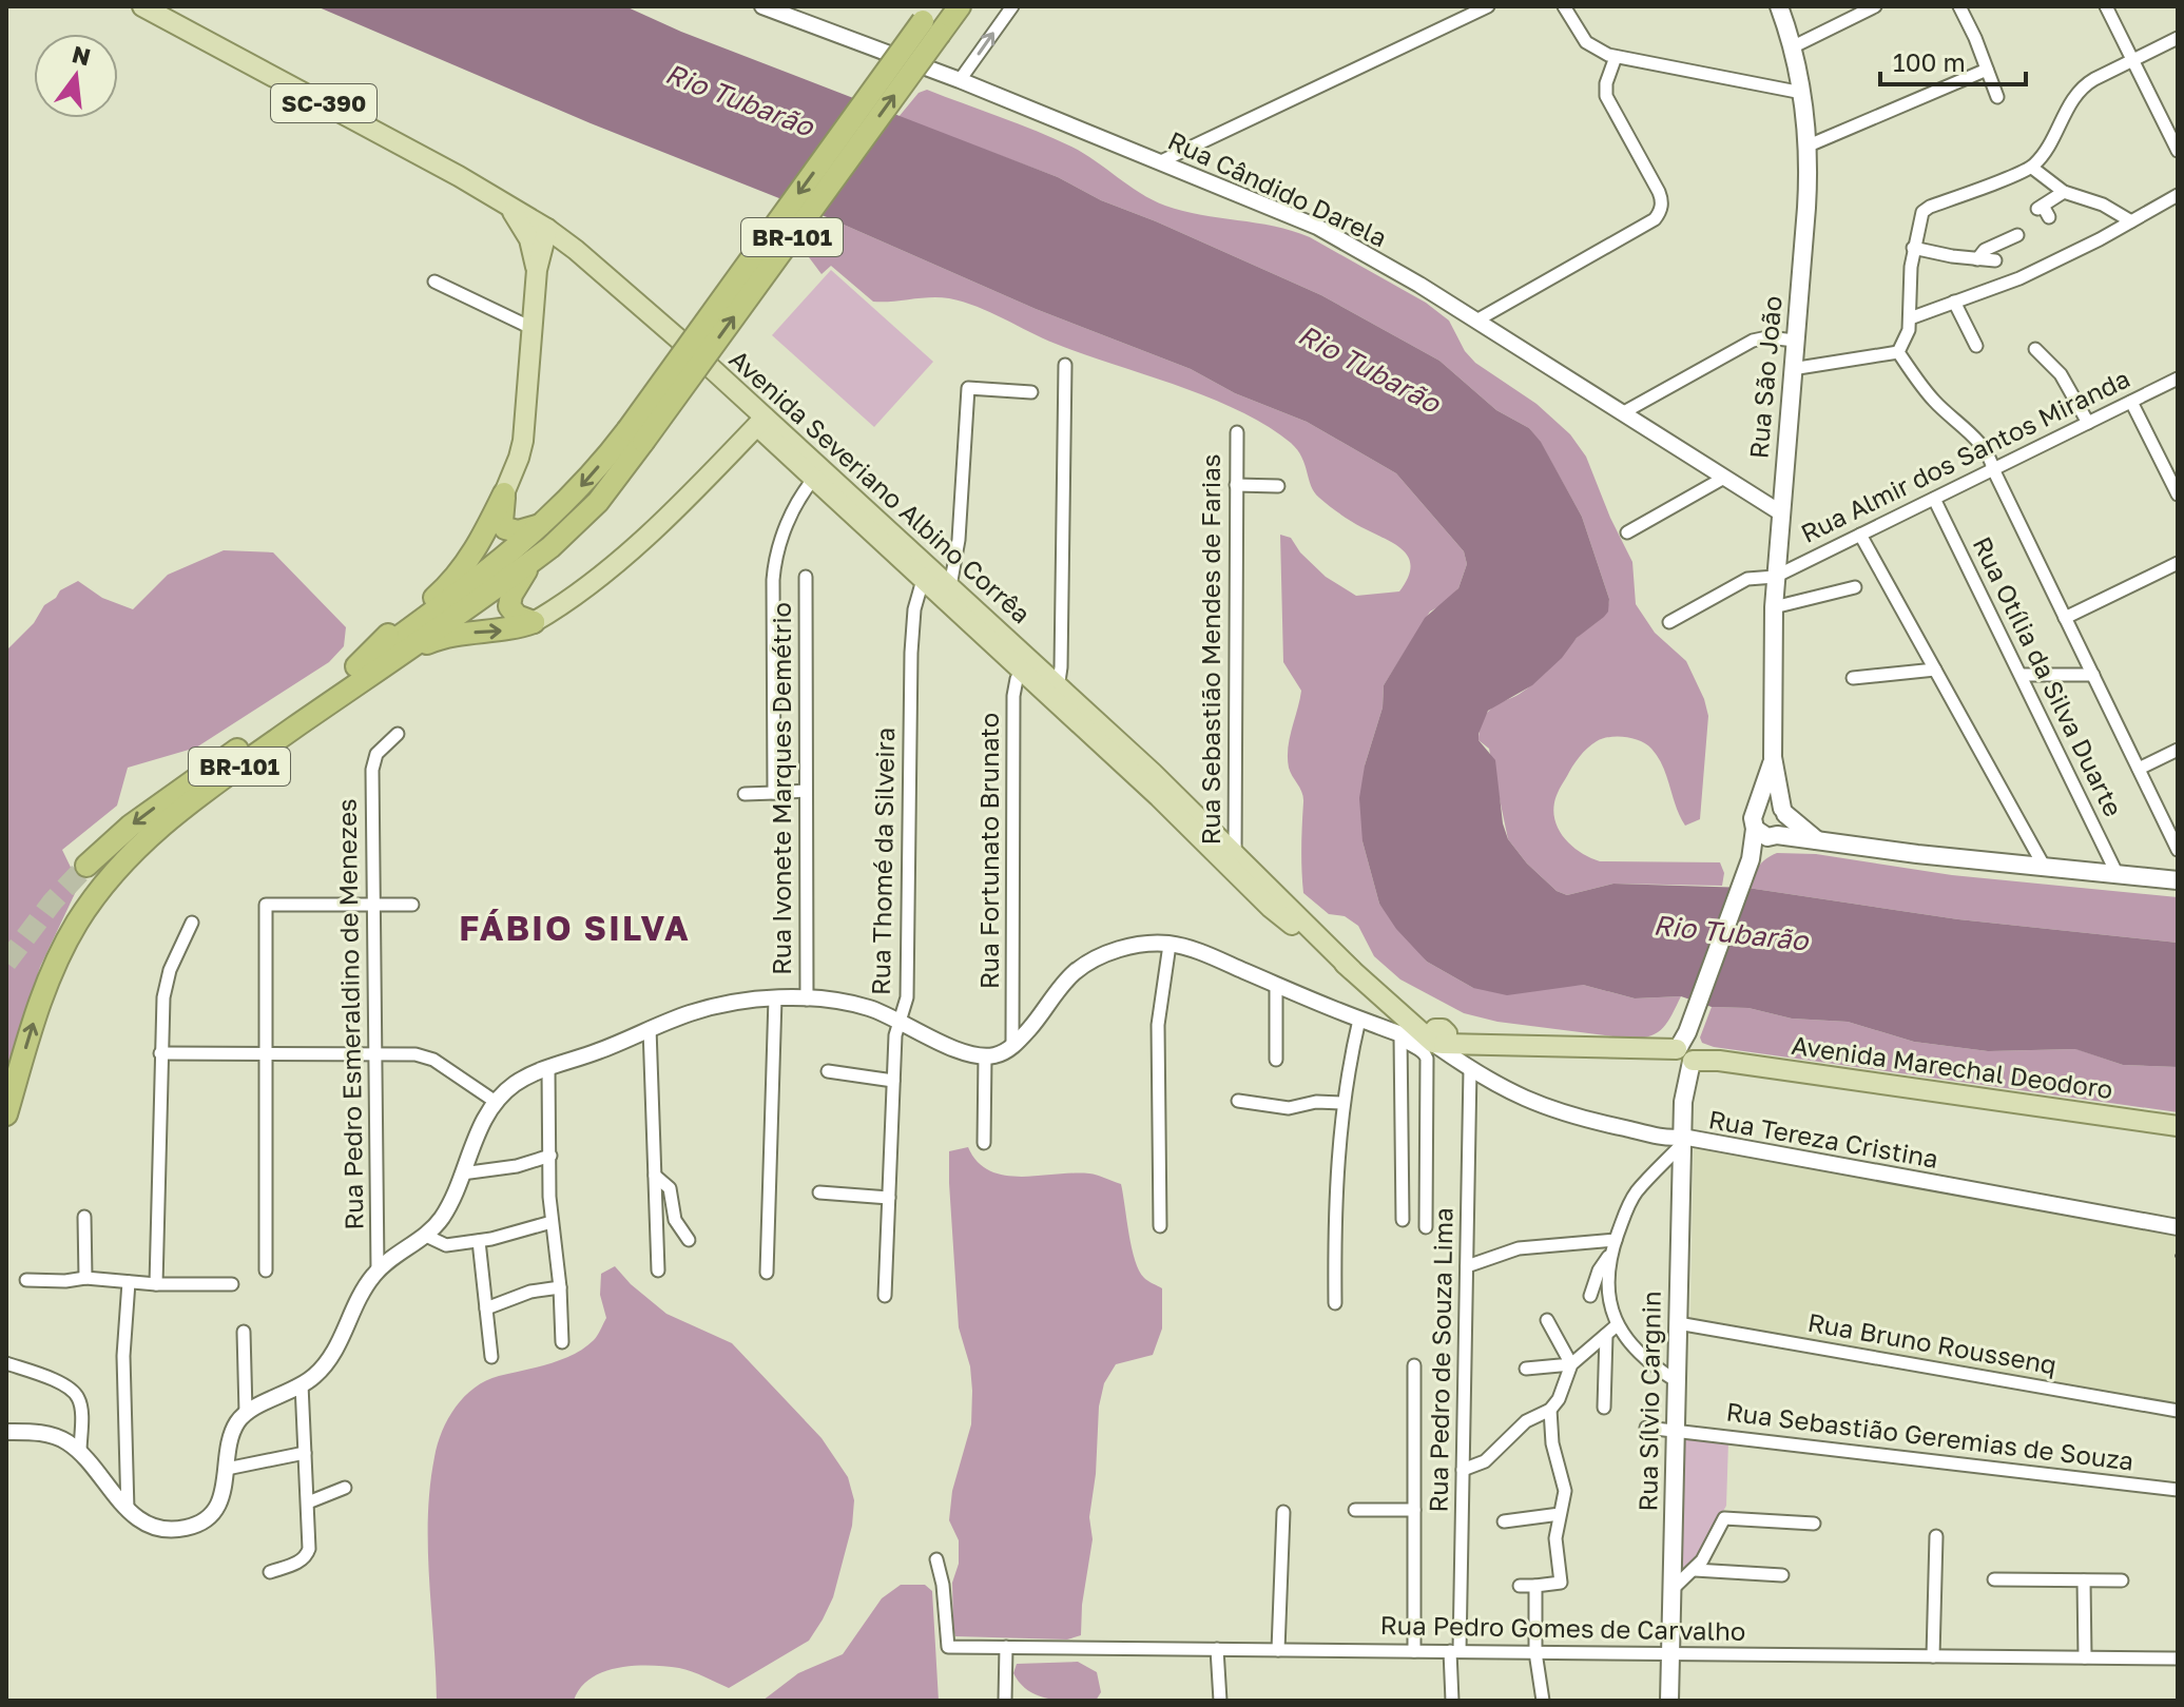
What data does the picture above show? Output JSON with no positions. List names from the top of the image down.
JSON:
{
  "streets": {
    "highway": ["BR-101"],
    "main road": [
      "SC-390",
      "Rua São João",
      "Avenida Severiano Albino Corrêa",
      "Avenida Marechal Deodoro",
      "Rua Sílvio Cargnin"
    ],
    "street": [
      "Rua Cândido Darela",
      "Rua Almir dos Santos Miranda",
      "Rua Sebastião Mendes de Farias",
      "Rua Otília da Silva Duarte",
      "Rua Ivonete Marques Demétrio",
      "Rua Fortunato Brunato",
      "Rua Thomé da Silveira",
      "Rua Pedro Esmeraldino de Menezes",
      "Rua Tereza Cristina",
      "Rua Bruno Roussenq",
      "Rua Pedro de Souza Lima",
      "Rua Sebastião Geremias de Souza",
      "Rua Pedro Gomes de Carvalho"
    ]
  },
  "crossings": [
    ["SC-390", "Avenida Severiano Albino Corrêa"],
    ["Rua Cândido Darela", "Rua São João"],
    ["Rua São João", "Rua Almir dos Santos Miranda"],
    ["Rua Almir dos Santos Miranda", "Rua Otília da Silva Duarte"],
    ["Avenida Severiano Albino Corrêa", "Rua Sebastião Mendes de Farias"],
    ["Avenida Severiano Albino Corrêa", "Rua Fortunato Brunato"],
    ["Avenida Severiano Albino Corrêa", "Rua Thomé da Silveira"],
    ["Avenida Severiano Albino Corrêa", "Avenida Marechal Deodoro"],
    ["Avenida Severiano Albino Corrêa", "Rua Tereza Cristina"],
    ["Rua Fortunato Brunato", "Avenida Marechal Deodoro"],
    ["Avenida Marechal Deodoro", "Rua Tereza Cristina"],
    ["Avenida Marechal Deodoro", "Rua Sílvio Cargnin"],
    ["Rua Tereza Cristina", "Rua Pedro de Souza Lima"],
    ["Rua Tereza Cristina", "Rua Sílvio Cargnin"],
    ["Rua Bruno Roussenq", "Rua Sílvio Cargnin"],
    ["Rua Pedro de Souza Lima", "Rua Pedro Gomes de Carvalho"],
    ["Rua Sílvio Cargnin", "Rua Sebastião Geremias de Souza"],
    ["Rua Sílvio Cargnin", "Rua Pedro Gomes de Carvalho"]
  ],
  "districts": ["FÁBIO SILVA"],
  "water": ["Rio Tubarão"],
  "scale_bar": "100 m",
  "north": "top"
}
